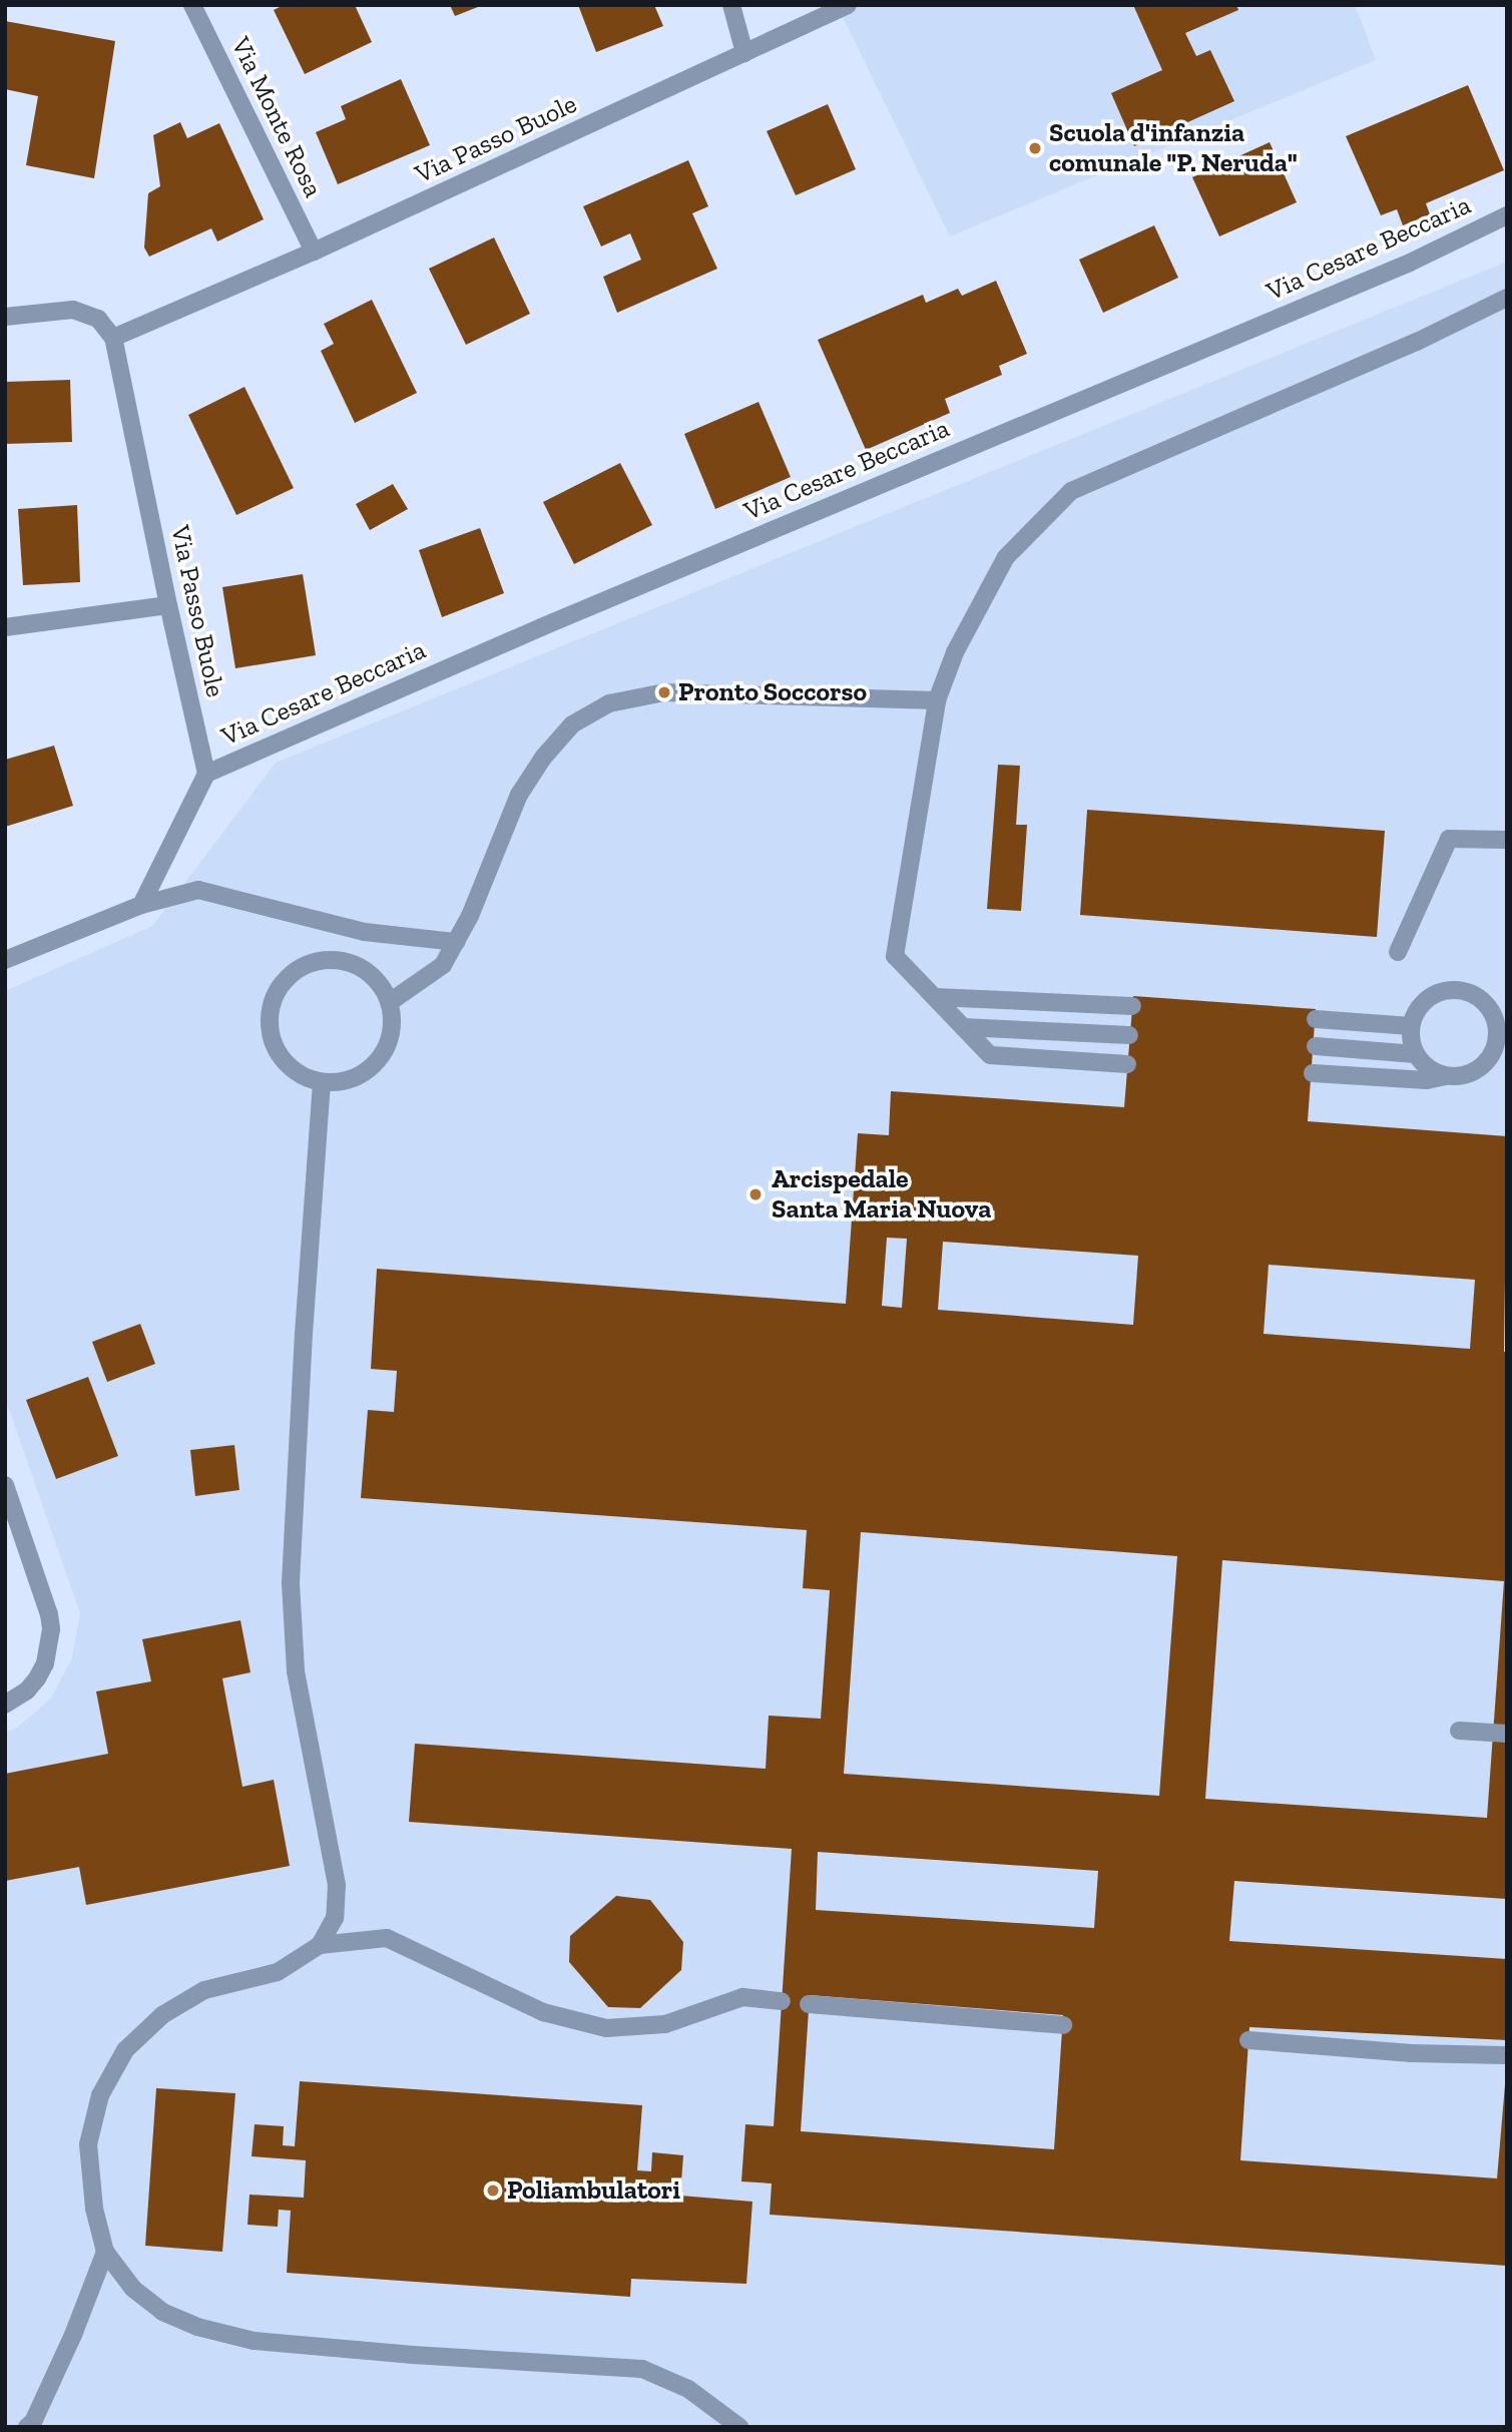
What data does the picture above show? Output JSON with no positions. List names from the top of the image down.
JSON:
{
  "streets": {
    "street": ["Via Monte Rosa", "Via Passo Buole", "Via Cesare Beccaria"]
  },
  "crossings": [
    ["Via Monte Rosa", "Via Passo Buole"],
    ["Via Passo Buole", "Via Cesare Beccaria"]
  ],
  "places": [
    "Scuola d'infanzia comunale \"P. Neruda\"",
    "Pronto Soccorso",
    "Arcispedale Santa Maria Nuova",
    "Poliambulatori"
  ]
}
